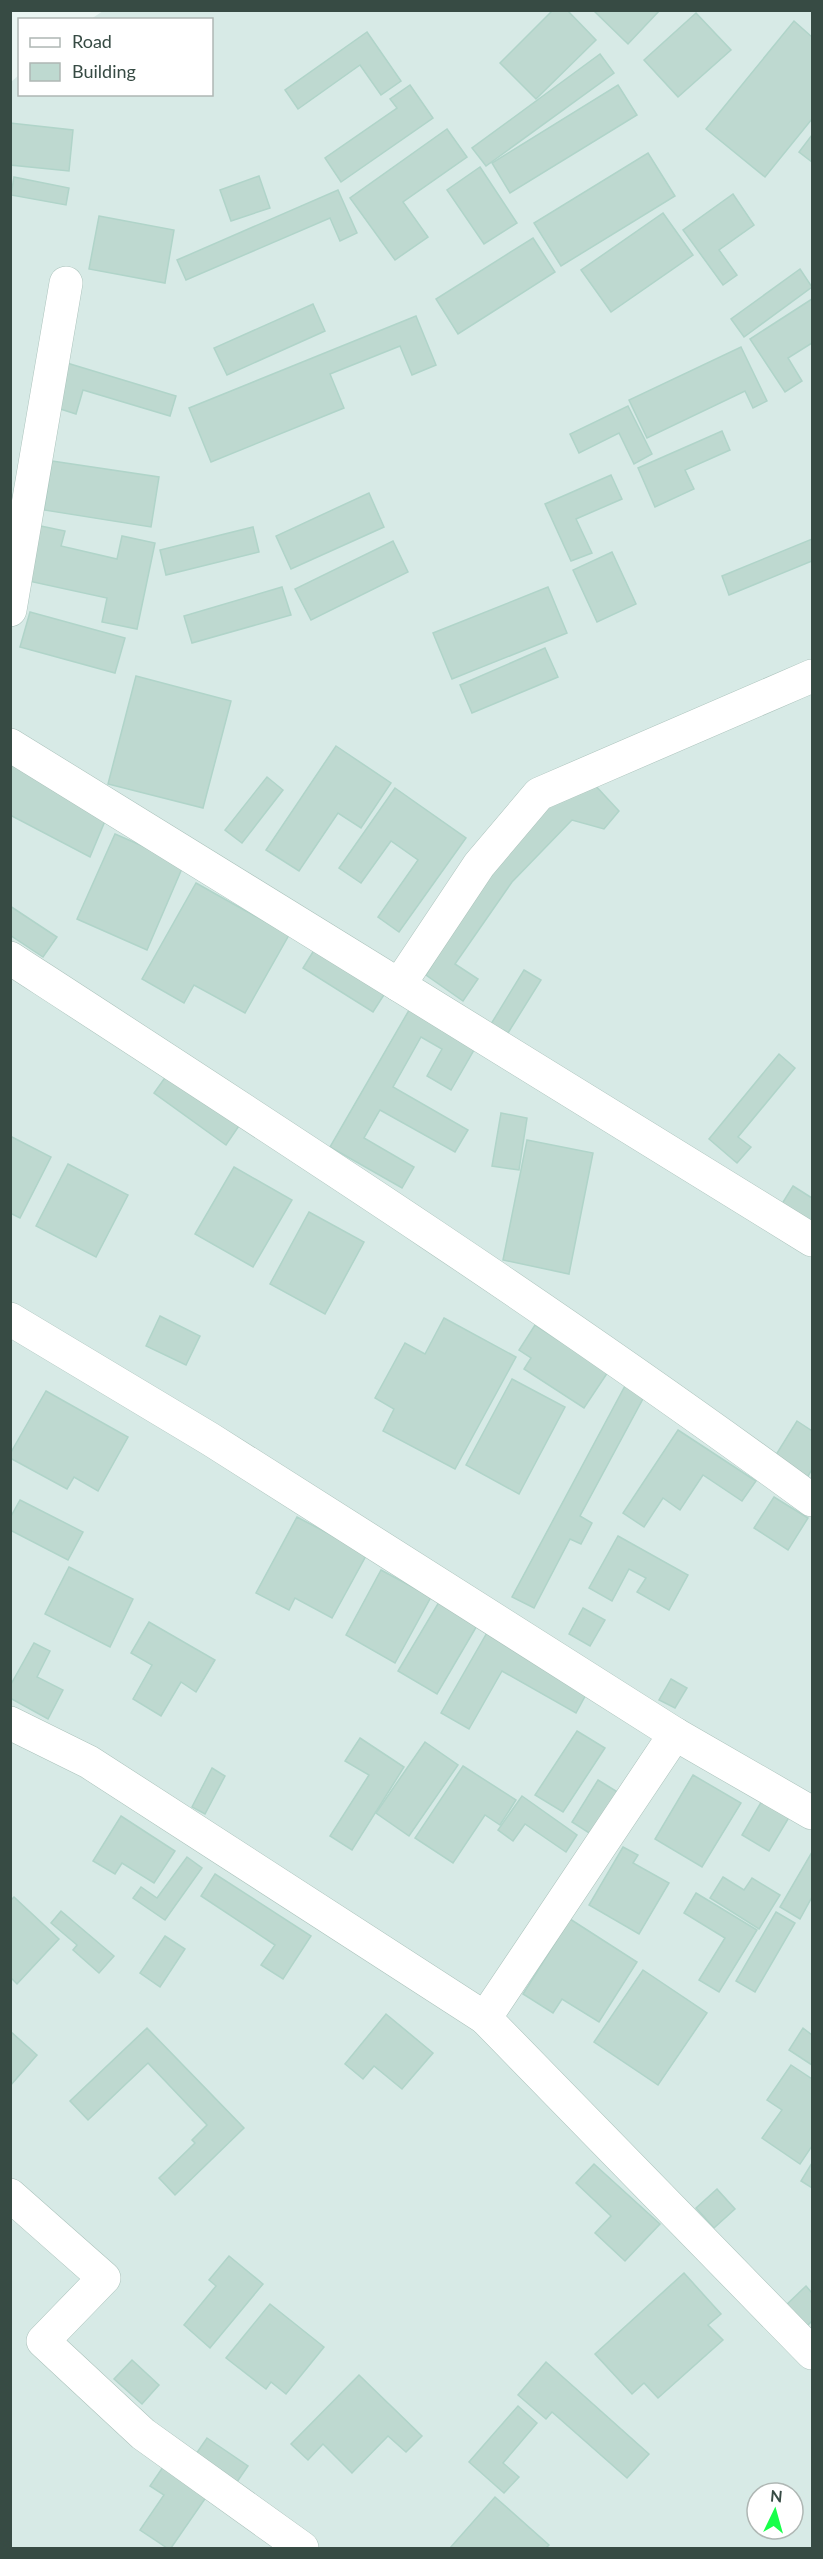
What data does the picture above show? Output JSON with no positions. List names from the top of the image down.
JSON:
{
  "legend": ["Road", "Building"],
  "north": "top"
}
